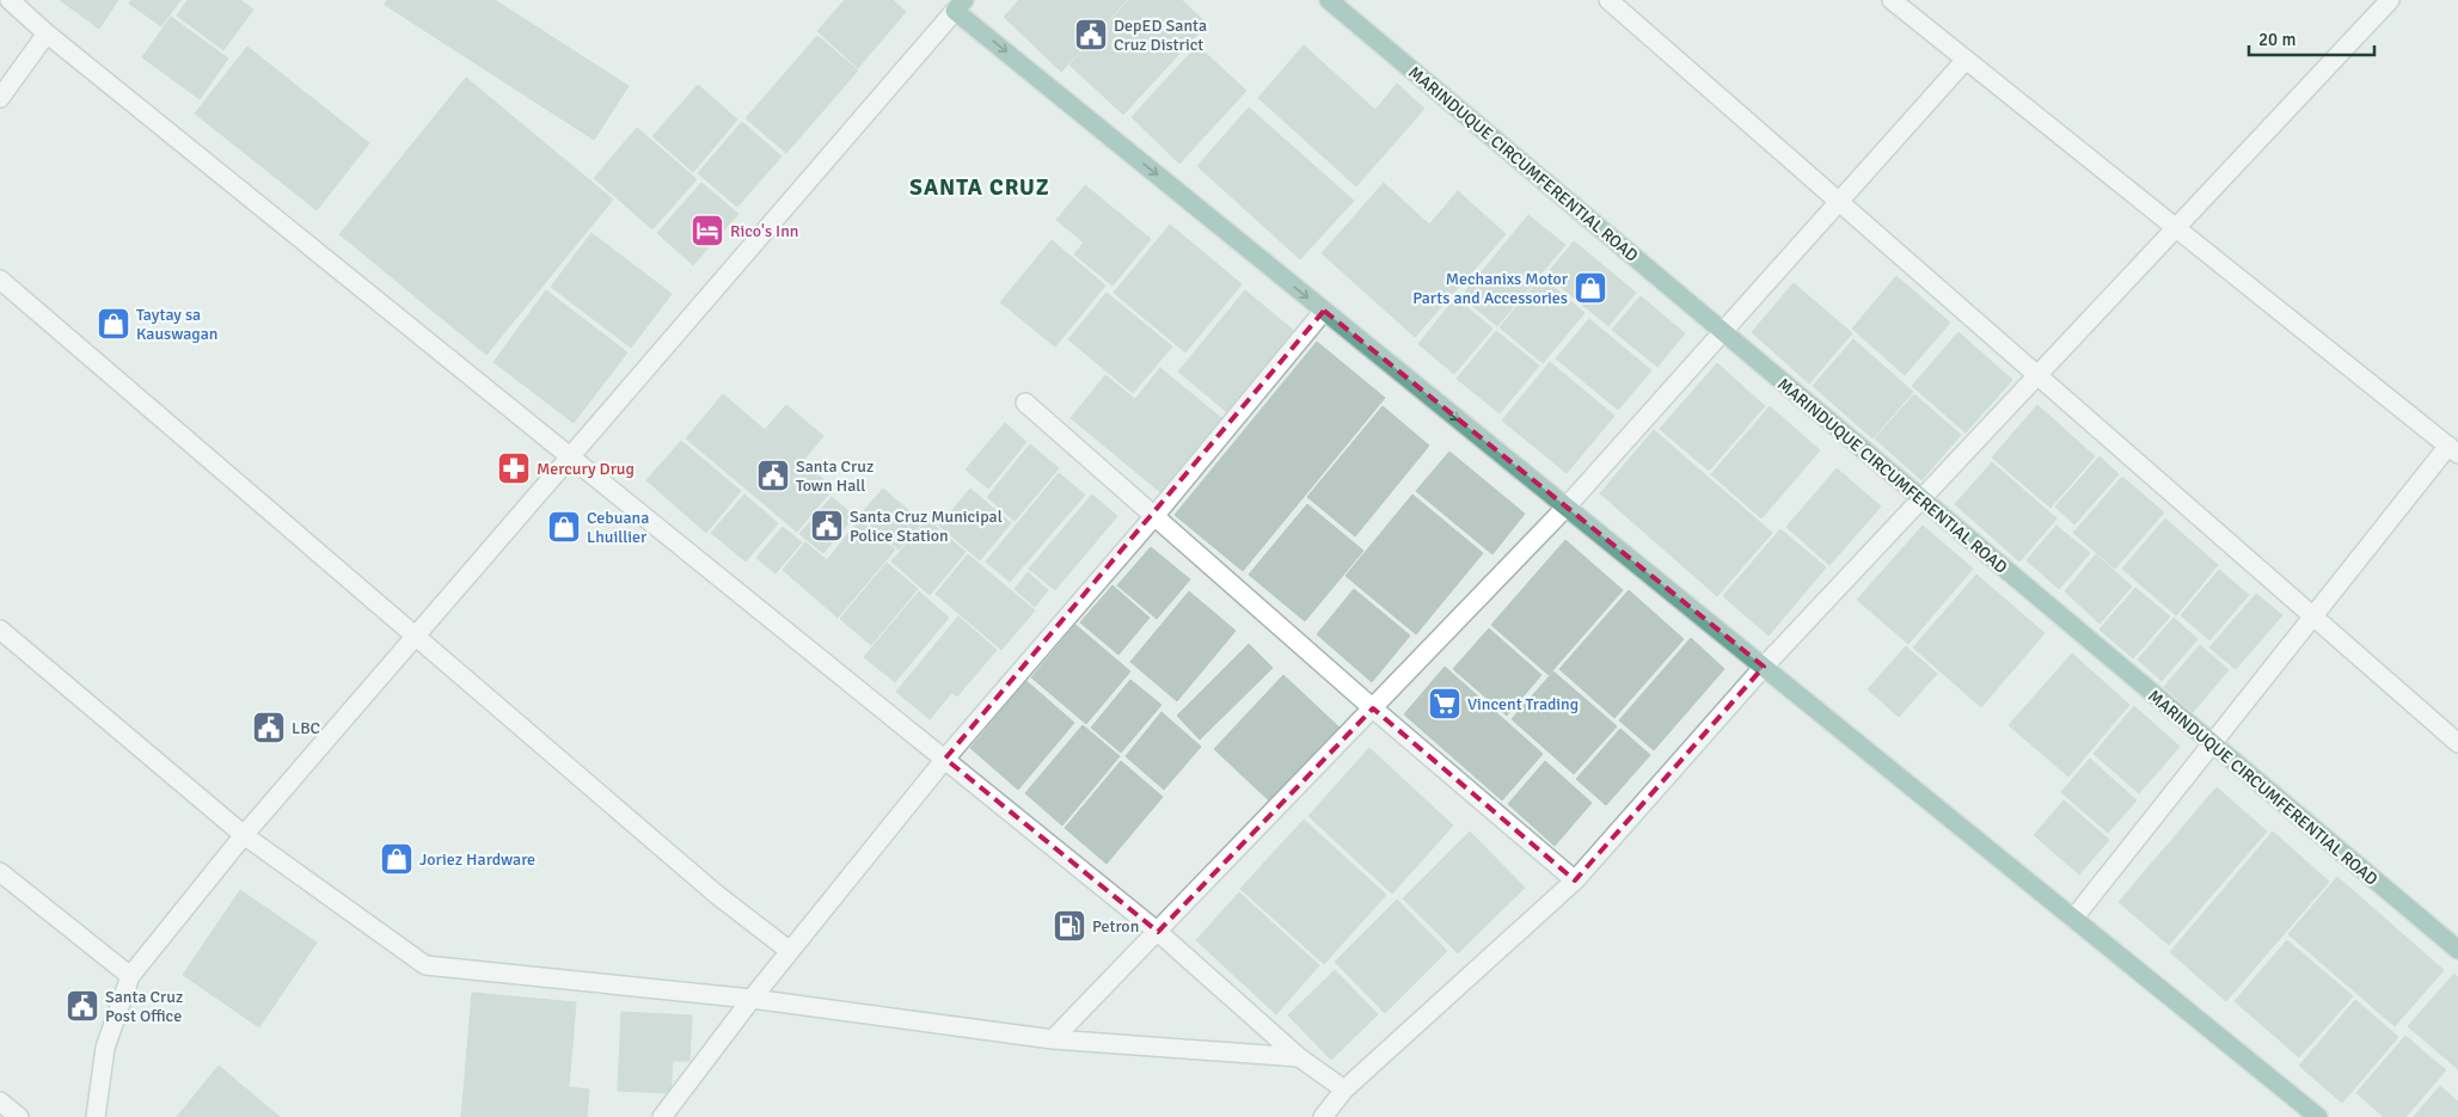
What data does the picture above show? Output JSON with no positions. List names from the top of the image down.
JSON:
{
  "streets": {
    "main road": ["MARINDUQUE CIRCUMFERENTIAL ROAD"]
  },
  "districts": ["SANTA CRUZ"],
  "places": {
    "public building": [
      "DepED Santa Cruz District",
      "Santa Cruz Town Hall",
      "Santa Cruz Municipal Police Station",
      "LBC",
      "Santa Cruz Post Office"
    ],
    "hotel": ["Rico's Inn"],
    "shop": [
      "Mechanixs Motor Parts and Accessories",
      "Taytay sa Kauswagan",
      "Cebuana Lhuillier",
      "Joriez Hardware"
    ],
    "pharmacy": ["Mercury Drug"],
    "supermarket": ["Vincent Trading"],
    "fuel station": ["Petron"]
  },
  "scale_bar": "20 m"
}
